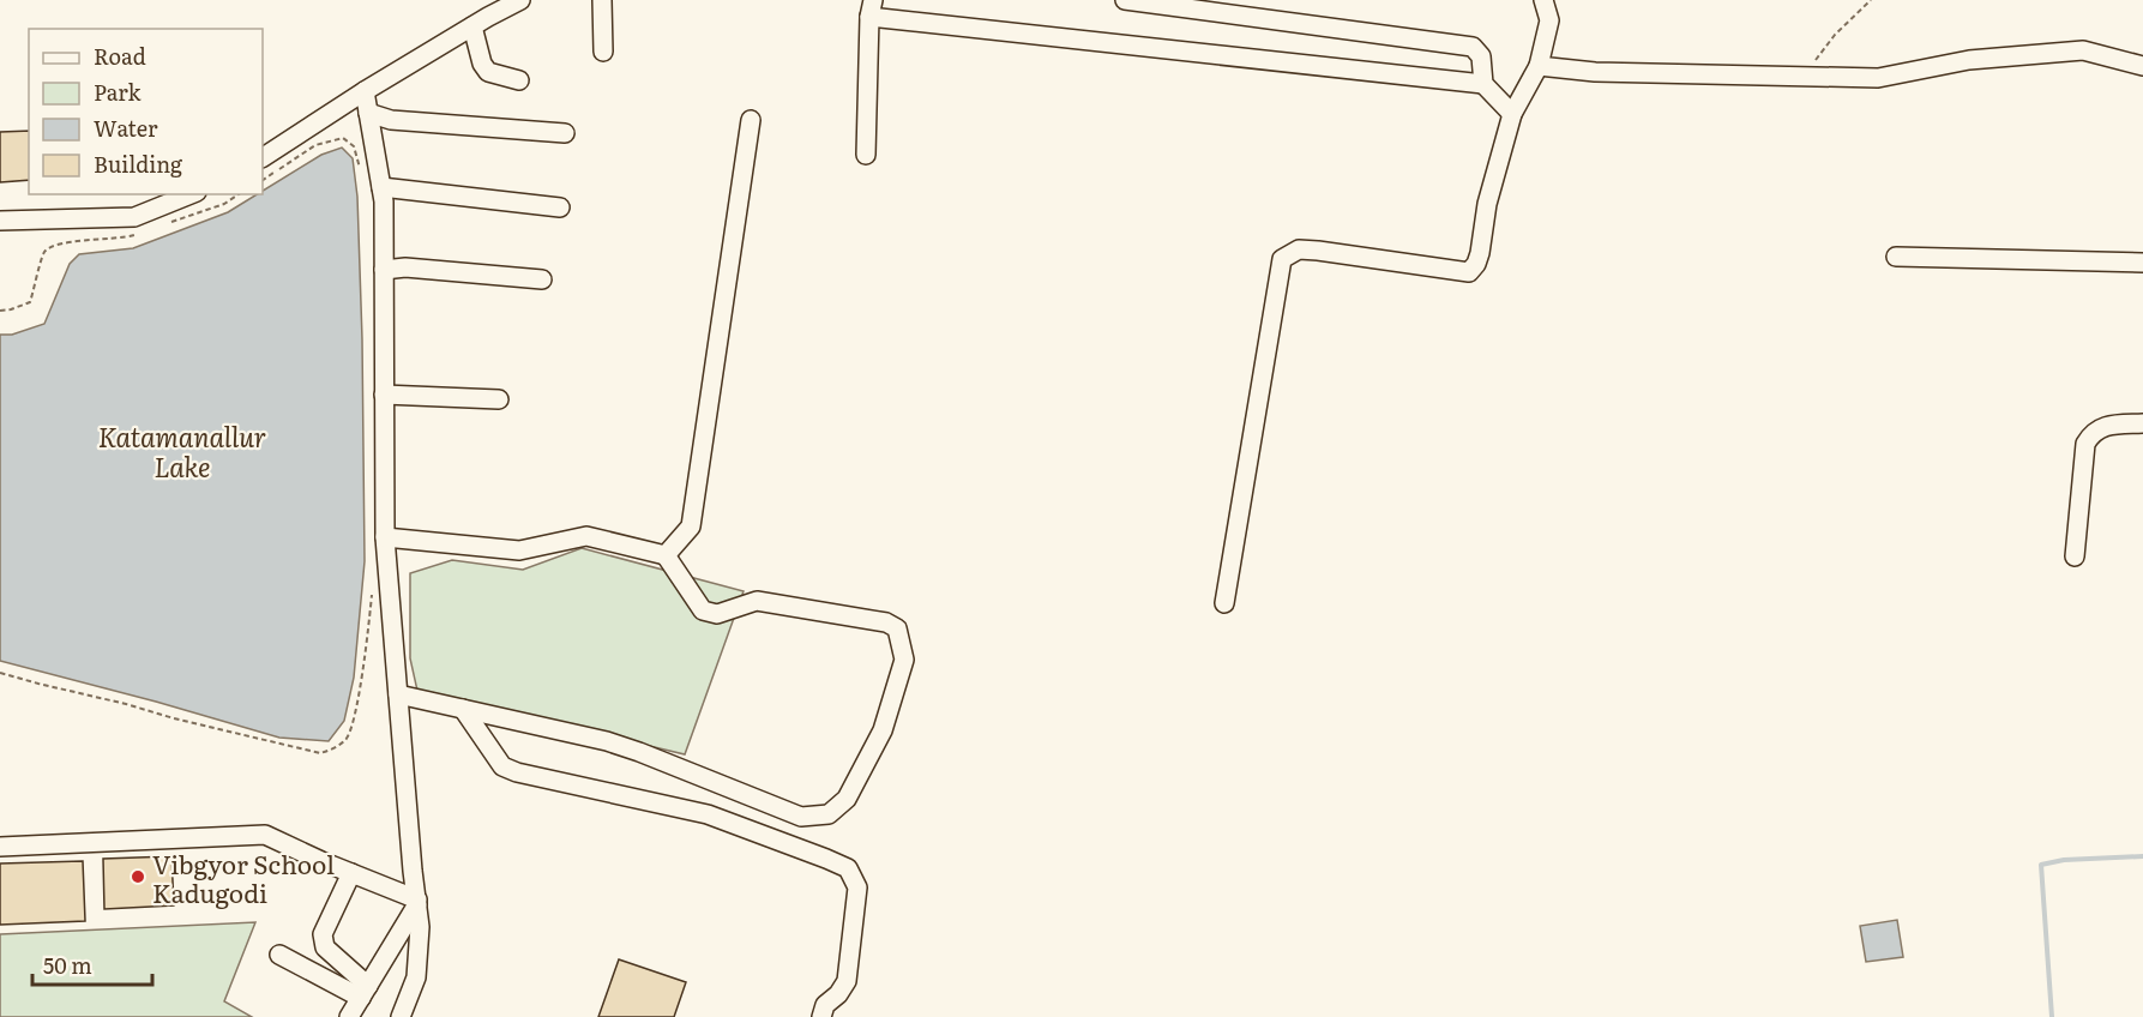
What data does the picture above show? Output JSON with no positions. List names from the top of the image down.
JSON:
{
  "water": ["Katamanallur Lake"],
  "places": ["Vibgyor School Kadugodi"],
  "legend": [
    "Road",
    "Park",
    "Water",
    "Building"
  ],
  "scale_bar": "50 m"
}
